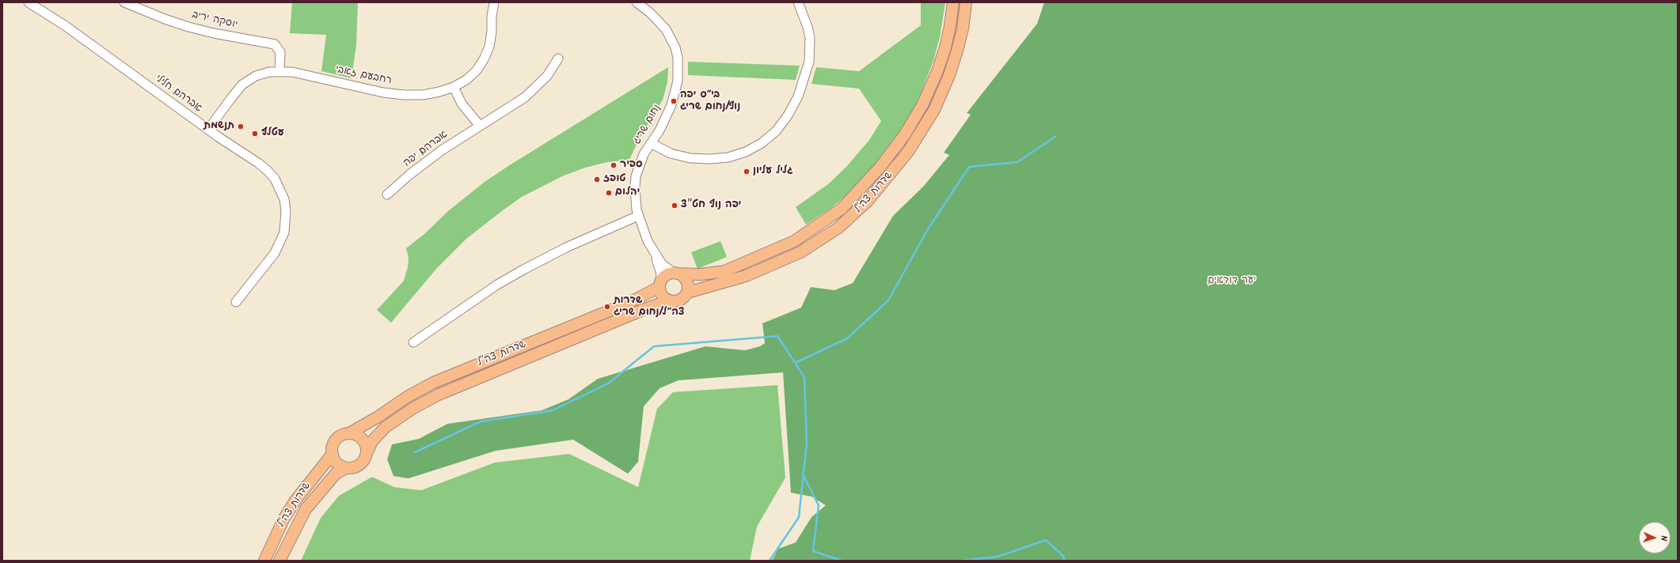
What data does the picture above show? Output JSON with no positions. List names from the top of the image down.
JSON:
{
  "streets": {
    "main road": ["שדרות צה\"ל"],
    "street": [
      "יוסקה יריב",
      "רחבעם זאבי",
      "אברהם חלילי",
      "נחום שריג",
      "אברהם יפה"
    ]
  },
  "crossings": [
    ["יוסקה יריב", "רחבעם זאבי"],
    ["רחבעם זאבי", "אברהם חלילי"],
    ["נחום שריג", "שדרות צה\"ל"]
  ],
  "parks": ["יער דודאים"],
  "places": [
    "בי״ס יפה נוף/נחום שריג",
    "תנשמת",
    "עטלף",
    "ספיר",
    "גליל עליון",
    "טופז",
    "יהלום",
    "יפה נוף חט\"צ",
    "שדרות צה״ל/נחום שריג"
  ],
  "north": "right"
}
